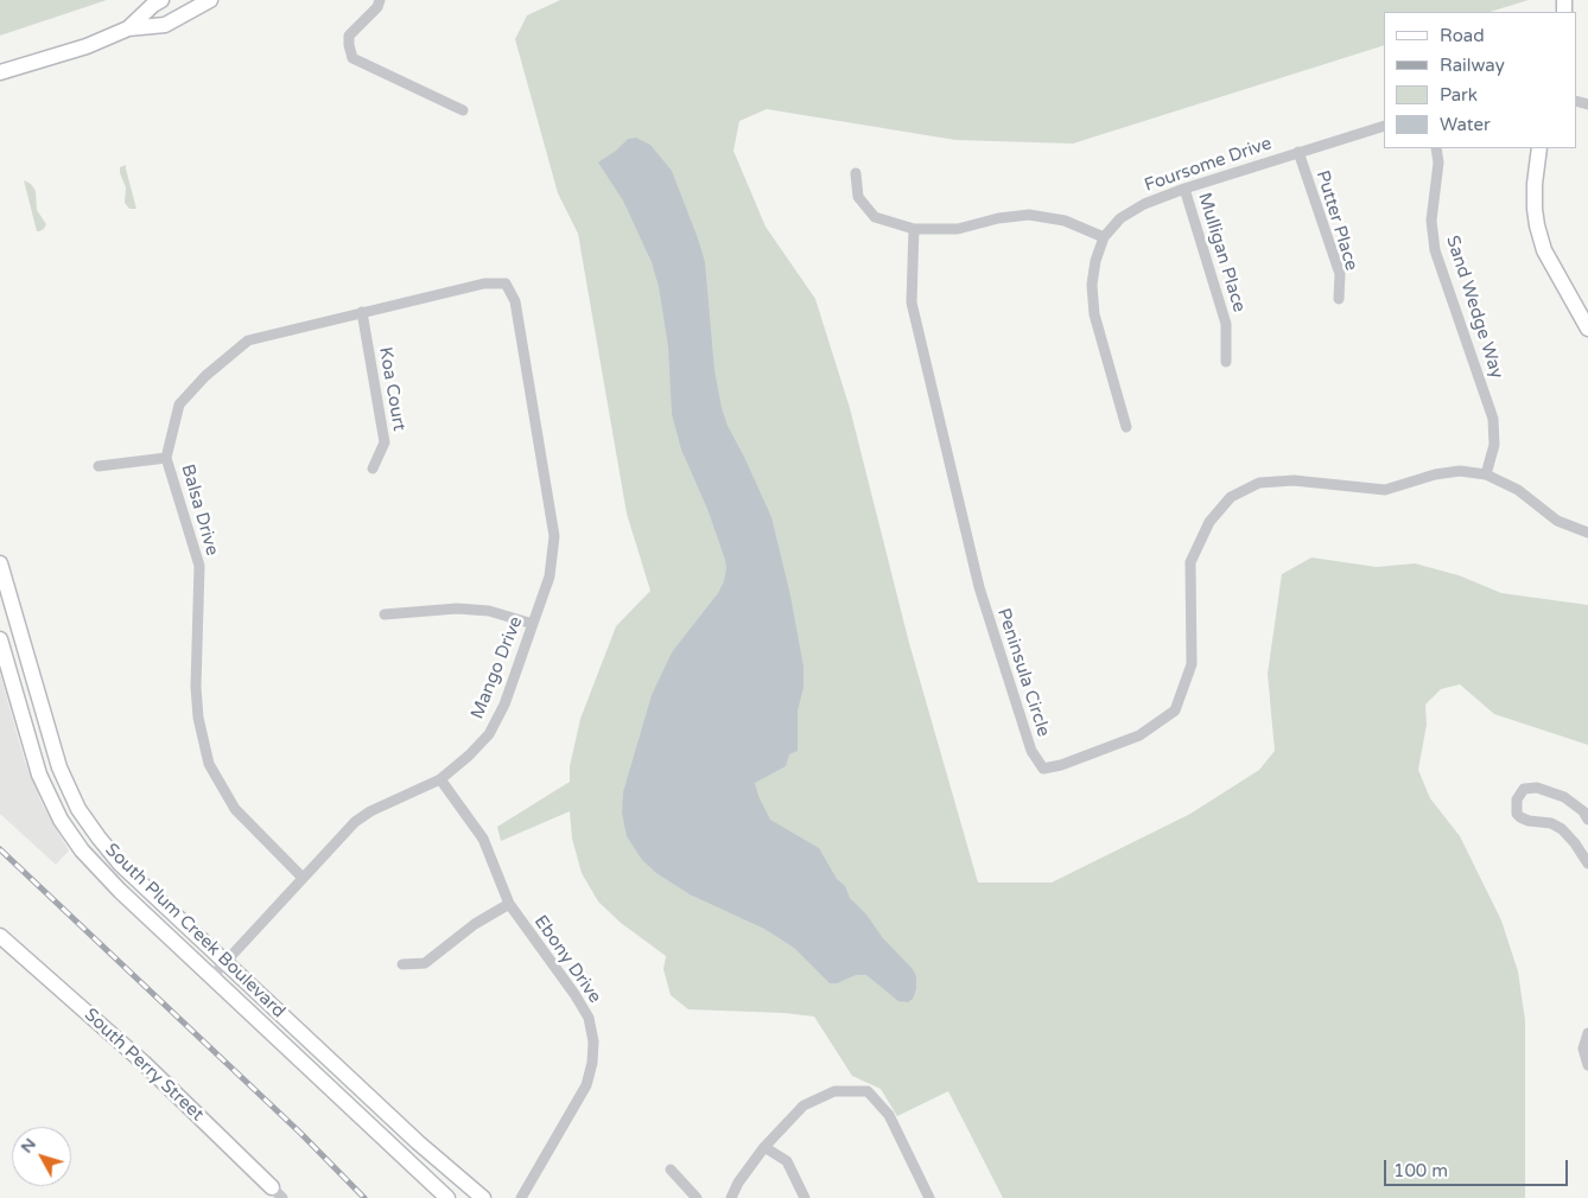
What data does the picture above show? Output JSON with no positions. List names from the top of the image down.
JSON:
{
  "streets": {
    "street": [
      "Foursome Drive",
      "Putter Place",
      "Mulligan Place",
      "Sand Wedge Way",
      "Koa Court",
      "Balsa Drive",
      "Mango Drive",
      "Peninsula Circle",
      "South Plum Creek Boulevard",
      "Ebony Drive",
      "South Perry Street"
    ]
  },
  "crossings": [
    ["Foursome Drive", "Putter Place"],
    ["Foursome Drive", "Mulligan Place"],
    ["Sand Wedge Way", "Peninsula Circle"],
    ["Koa Court", "Balsa Drive"],
    ["Balsa Drive", "Mango Drive"],
    ["Mango Drive", "South Plum Creek Boulevard"],
    ["Mango Drive", "Ebony Drive"]
  ],
  "legend": [
    "Road",
    "Railway",
    "Park",
    "Water"
  ],
  "scale_bar": "100 m",
  "north": "top left"
}
